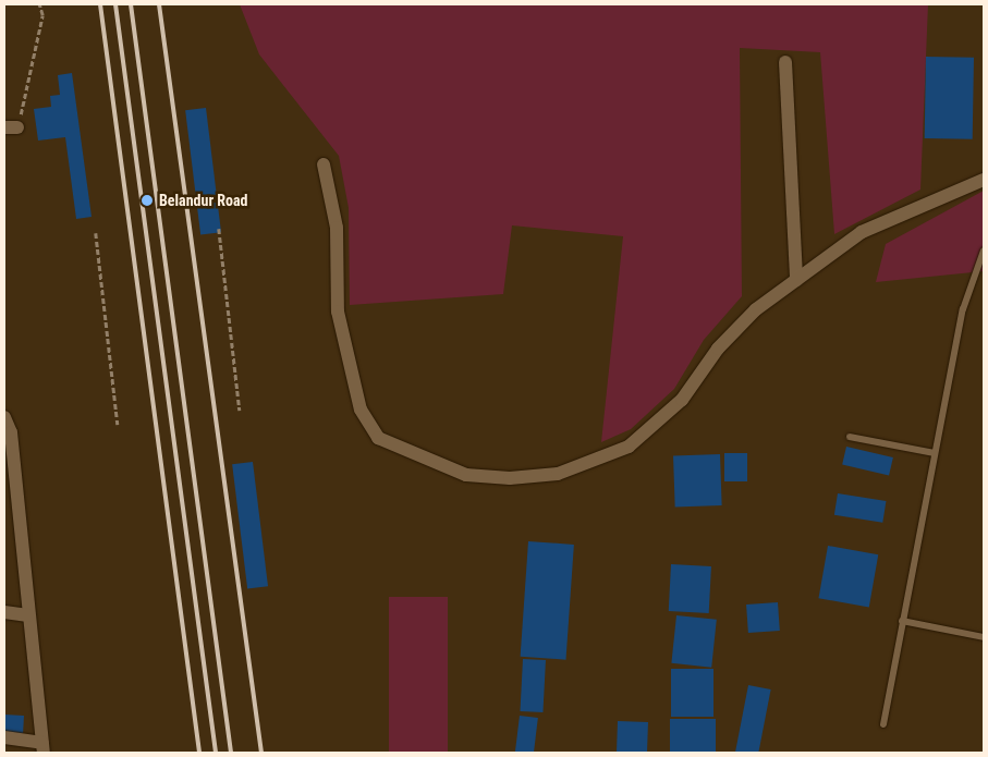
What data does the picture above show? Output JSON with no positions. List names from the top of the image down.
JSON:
{
  "places": ["Belandur Road"]
}
